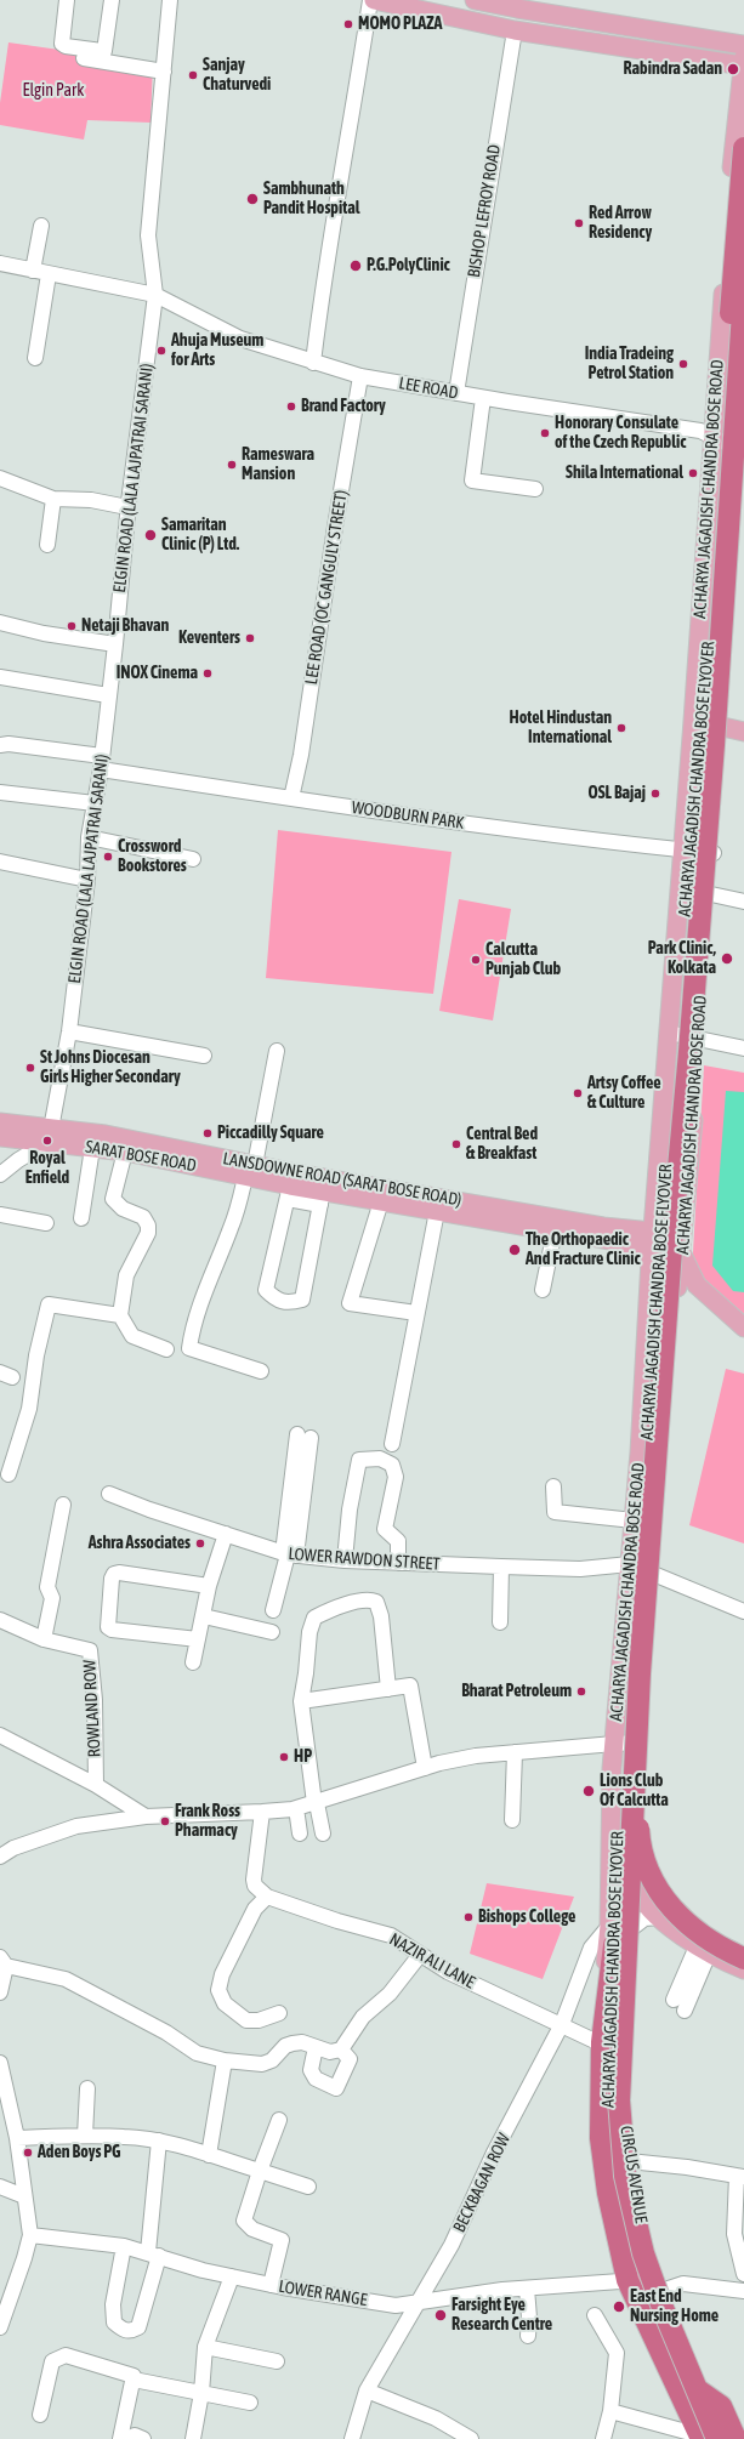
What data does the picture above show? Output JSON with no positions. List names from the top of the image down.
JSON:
{
  "streets": {
    "highway": ["ACHARYA JAGADISH CHANDRA BOSE FLYOVER"],
    "main road": [
      "ACHARYA JAGADISH CHANDRA BOSE ROAD",
      "SARAT BOSE ROAD",
      "LANSDOWNE ROAD (SARAT BOSE ROAD)",
      "CIRCUS AVENUE"
    ],
    "street": [
      "BISHOP LEFROY ROAD",
      "LEE ROAD",
      "ELGIN ROAD (LALA LAJPATRAI SARANI)",
      "LEE ROAD (OC GANGULY STREET)",
      "WOODBURN PARK",
      "LOWER RAWDON STREET",
      "ROWLAND ROW",
      "NAZIR ALI LANE",
      "BECKBAGAN ROW",
      "LOWER RANGE"
    ]
  },
  "crossings": [
    ["BISHOP LEFROY ROAD", "LEE ROAD"],
    ["LEE ROAD", "ELGIN ROAD (LALA LAJPATRAI SARANI)"],
    ["LEE ROAD", "ACHARYA JAGADISH CHANDRA BOSE ROAD"],
    ["LEE ROAD", "LEE ROAD (OC GANGULY STREET)"],
    ["ELGIN ROAD (LALA LAJPATRAI SARANI)", "WOODBURN PARK"],
    ["ELGIN ROAD (LALA LAJPATRAI SARANI)", "SARAT BOSE ROAD"],
    ["ELGIN ROAD (LALA LAJPATRAI SARANI)", "LANSDOWNE ROAD (SARAT BOSE ROAD)"],
    ["ACHARYA JAGADISH CHANDRA BOSE ROAD", "WOODBURN PARK"],
    ["ACHARYA JAGADISH CHANDRA BOSE ROAD", "SARAT BOSE ROAD"],
    ["ACHARYA JAGADISH CHANDRA BOSE ROAD", "LANSDOWNE ROAD (SARAT BOSE ROAD)"],
    ["ACHARYA JAGADISH CHANDRA BOSE ROAD", "LOWER RAWDON STREET"],
    ["ACHARYA JAGADISH CHANDRA BOSE ROAD", "CIRCUS AVENUE"],
    ["LEE ROAD (OC GANGULY STREET)", "WOODBURN PARK"],
    ["ACHARYA JAGADISH CHANDRA BOSE FLYOVER", "CIRCUS AVENUE"],
    ["ACHARYA JAGADISH CHANDRA BOSE FLYOVER", "BECKBAGAN ROW"],
    ["SARAT BOSE ROAD", "LANSDOWNE ROAD (SARAT BOSE ROAD)"],
    ["NAZIR ALI LANE", "CIRCUS AVENUE"],
    ["NAZIR ALI LANE", "BECKBAGAN ROW"],
    ["CIRCUS AVENUE", "BECKBAGAN ROW"],
    ["CIRCUS AVENUE", "LOWER RANGE"],
    ["BECKBAGAN ROW", "LOWER RANGE"]
  ],
  "parks": ["Elgin Park"],
  "places": [
    "MOMO PLAZA",
    "Rabindra Sadan",
    "Sanjay Chaturvedi",
    "Sambhunath Pandit Hospital",
    "Red Arrow Residency",
    "P.G.PolyClinic",
    "Ahuja Museum for Arts",
    "India Tradeing Petrol Station",
    "Brand Factory",
    "Honorary Consulate of the Czech Republic",
    "Rameswara Mansion",
    "Shila International",
    "Samaritan Clinic (P) Ltd.",
    "Netaji Bhavan",
    "Keventers",
    "INOX Cinema",
    "Hotel Hindustan International",
    "OSL Bajaj",
    "Crossword Bookstores",
    "Park Clinic, Kolkata",
    "Calcutta Punjab Club",
    "St Johns Diocesan Girls Higher Secondary",
    "Artsy Coffee & Culture",
    "Piccadilly Square",
    "Royal Enfield",
    "Central Bed & Breakfast",
    "The Orthopaedic And Fracture Clinic",
    "Ashra Associates",
    "Bharat Petroleum",
    "HP",
    "Lions Club Of Calcutta",
    "Frank Ross Pharmacy",
    "Bishops College",
    "Aden Boys PG",
    "East End Nursing Home",
    "Farsight Eye Research Centre"
  ]
}
